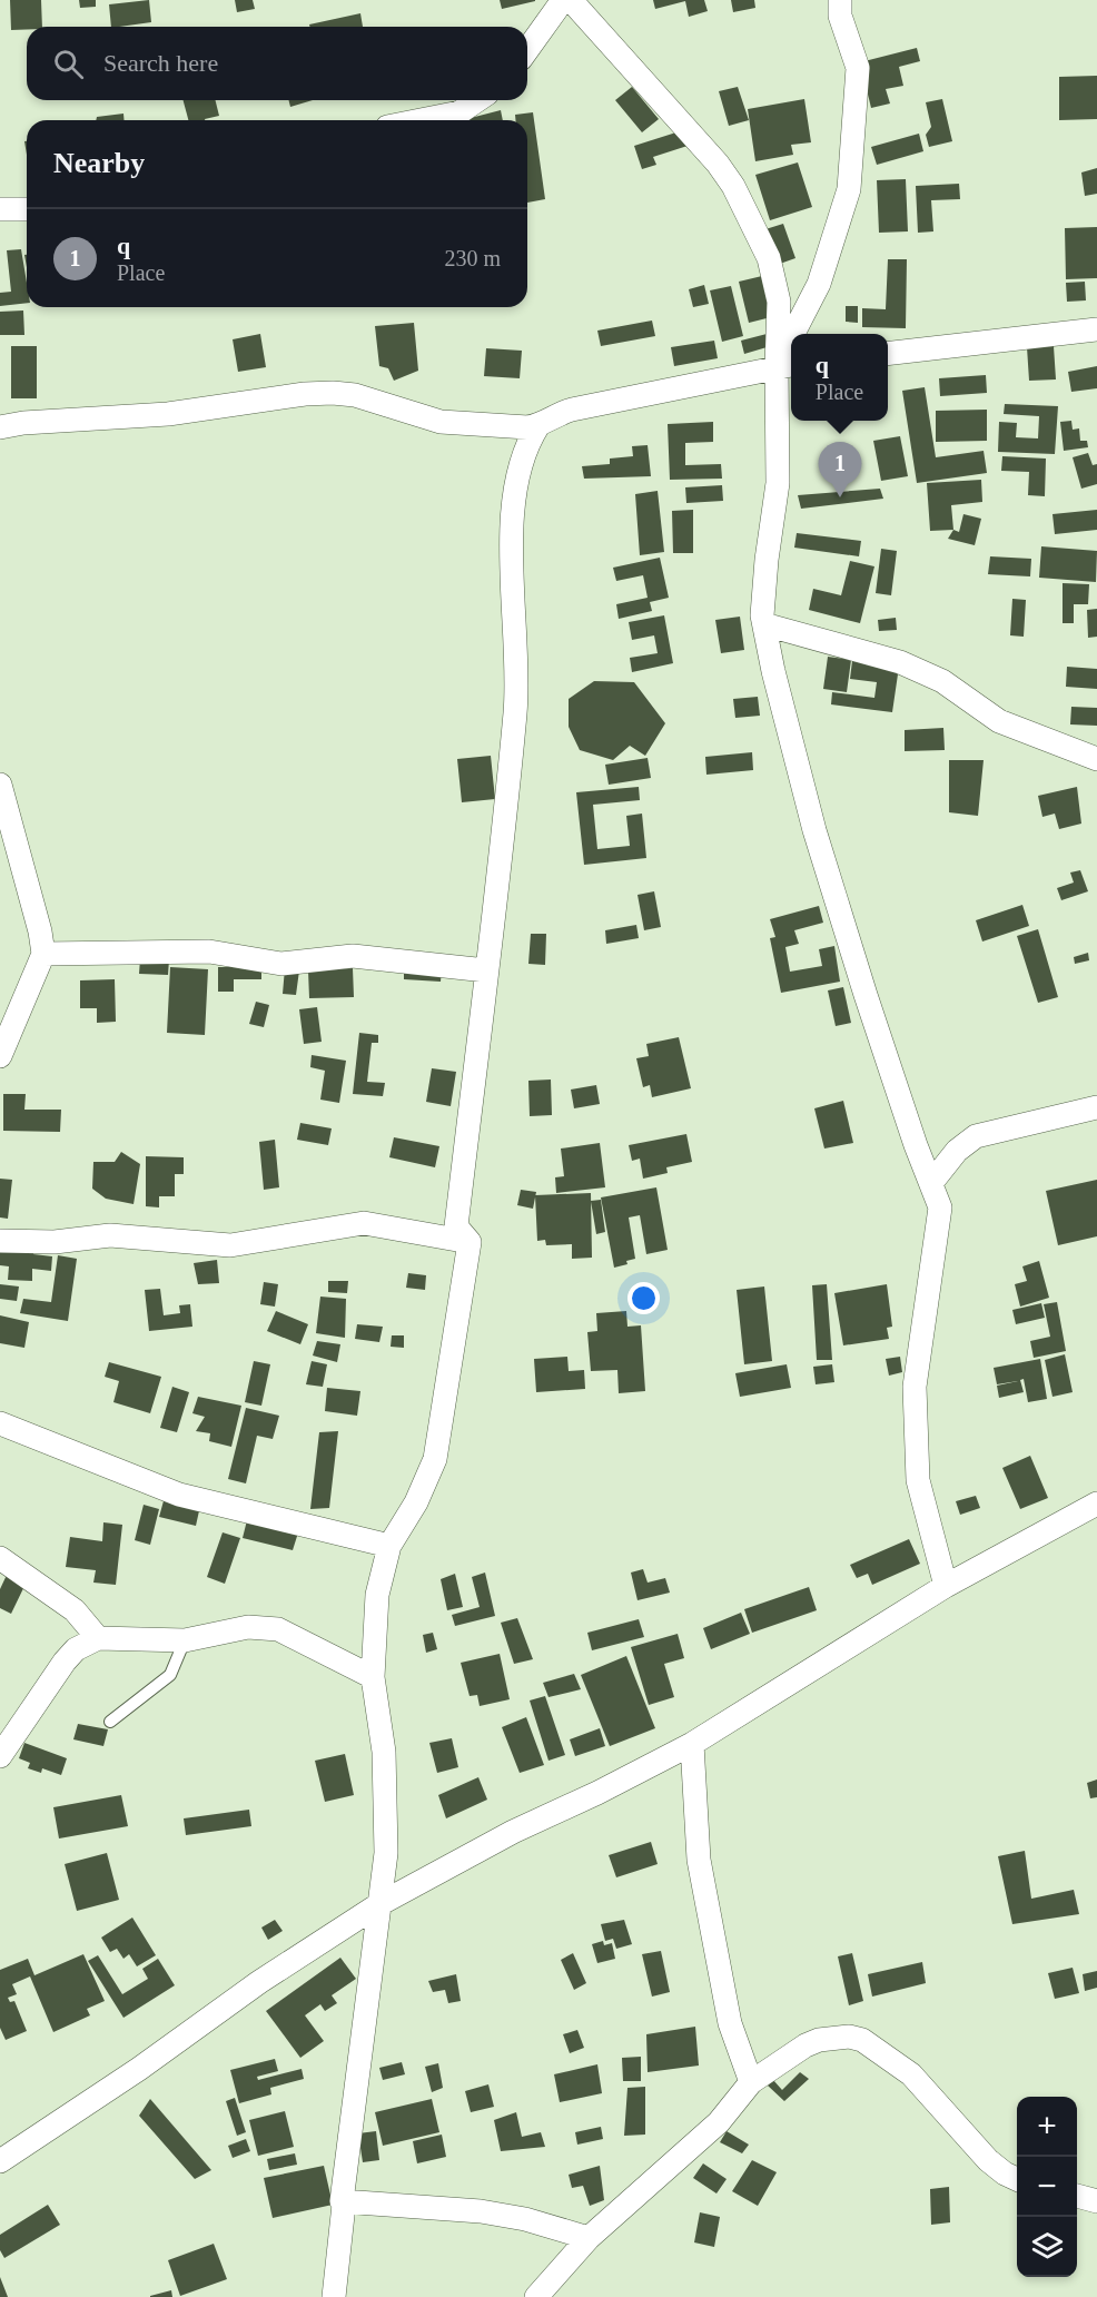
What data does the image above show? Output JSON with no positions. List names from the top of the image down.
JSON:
{
  "page": {
    "search": "Search here",
    "heading": "Nearby",
    "list": [
      {
        "mark": "1",
        "name": "q",
        "note": "Place",
        "value": "230 m"
      }
    ],
    "popup": ["q", "Place"],
    "pins": "1",
    "map_buttons": ["+", "−"]
  }
}
